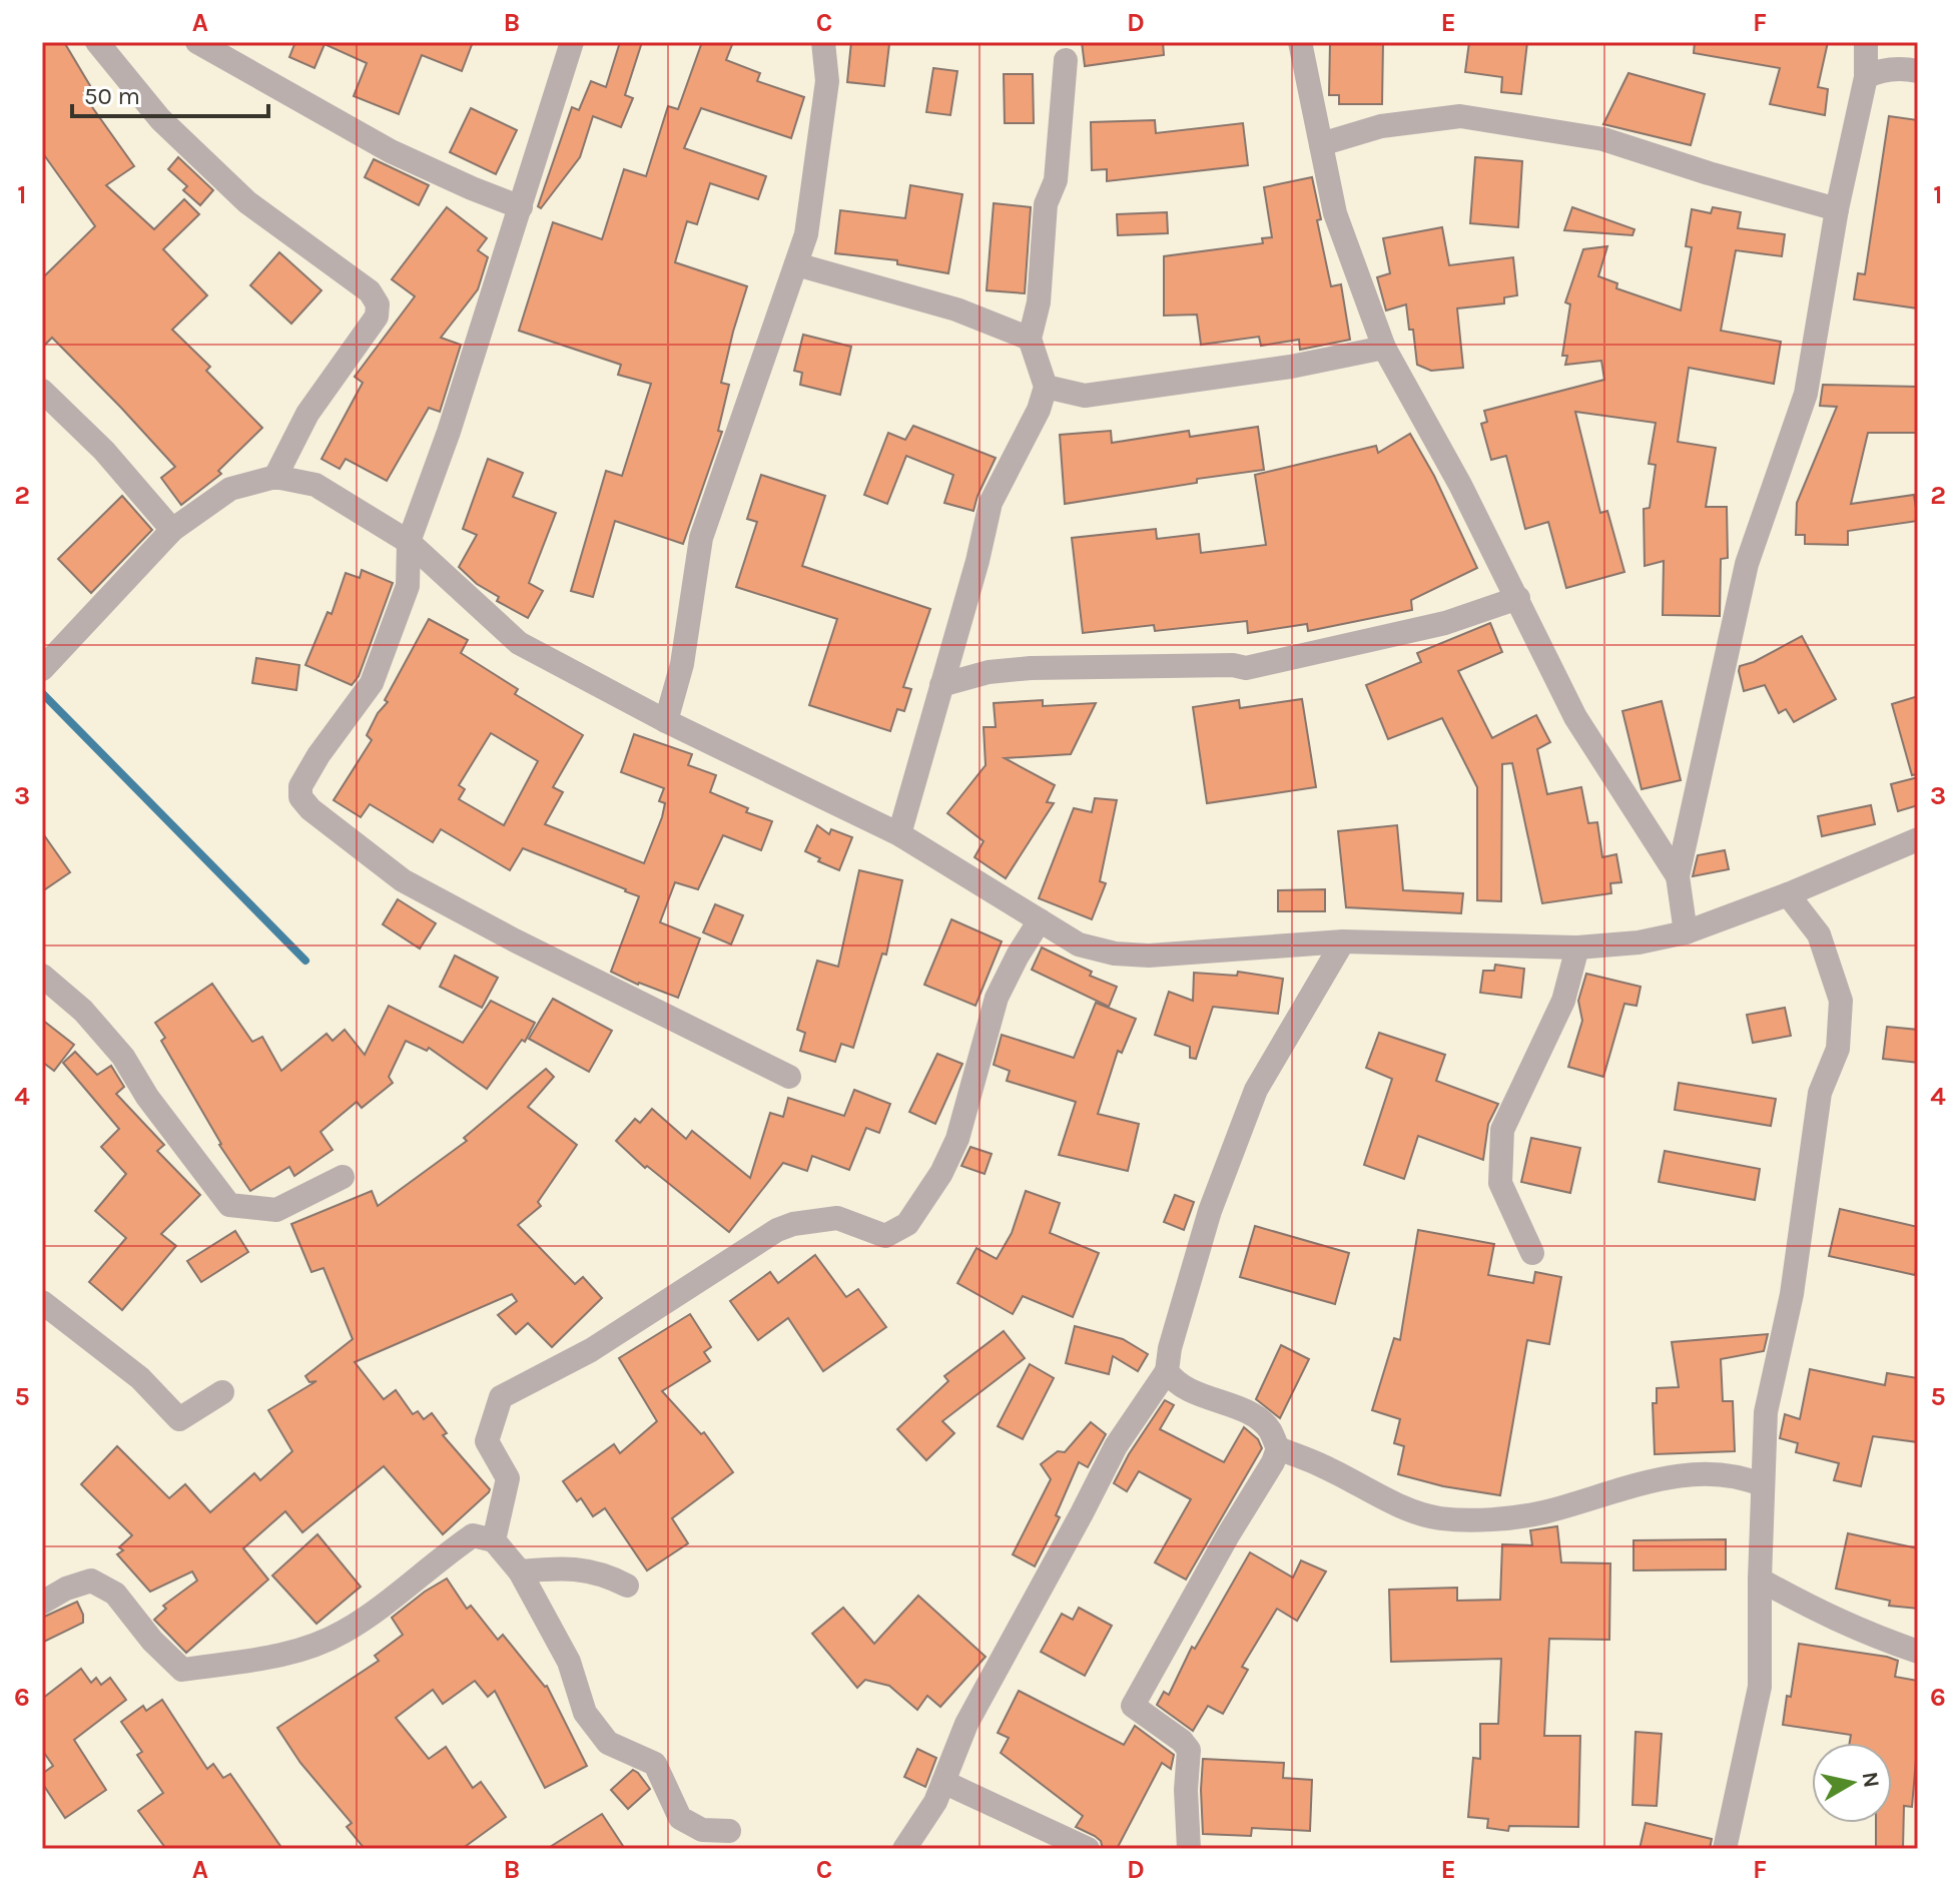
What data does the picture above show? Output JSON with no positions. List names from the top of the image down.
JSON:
{
  "scale_bar": "50 m",
  "north": "right",
  "grid": {
    "columns": [
      "A",
      "B",
      "C",
      "D",
      "E",
      "F"
    ],
    "rows": [
      "1",
      "2",
      "3",
      "4",
      "5",
      "6"
    ]
  }
}
